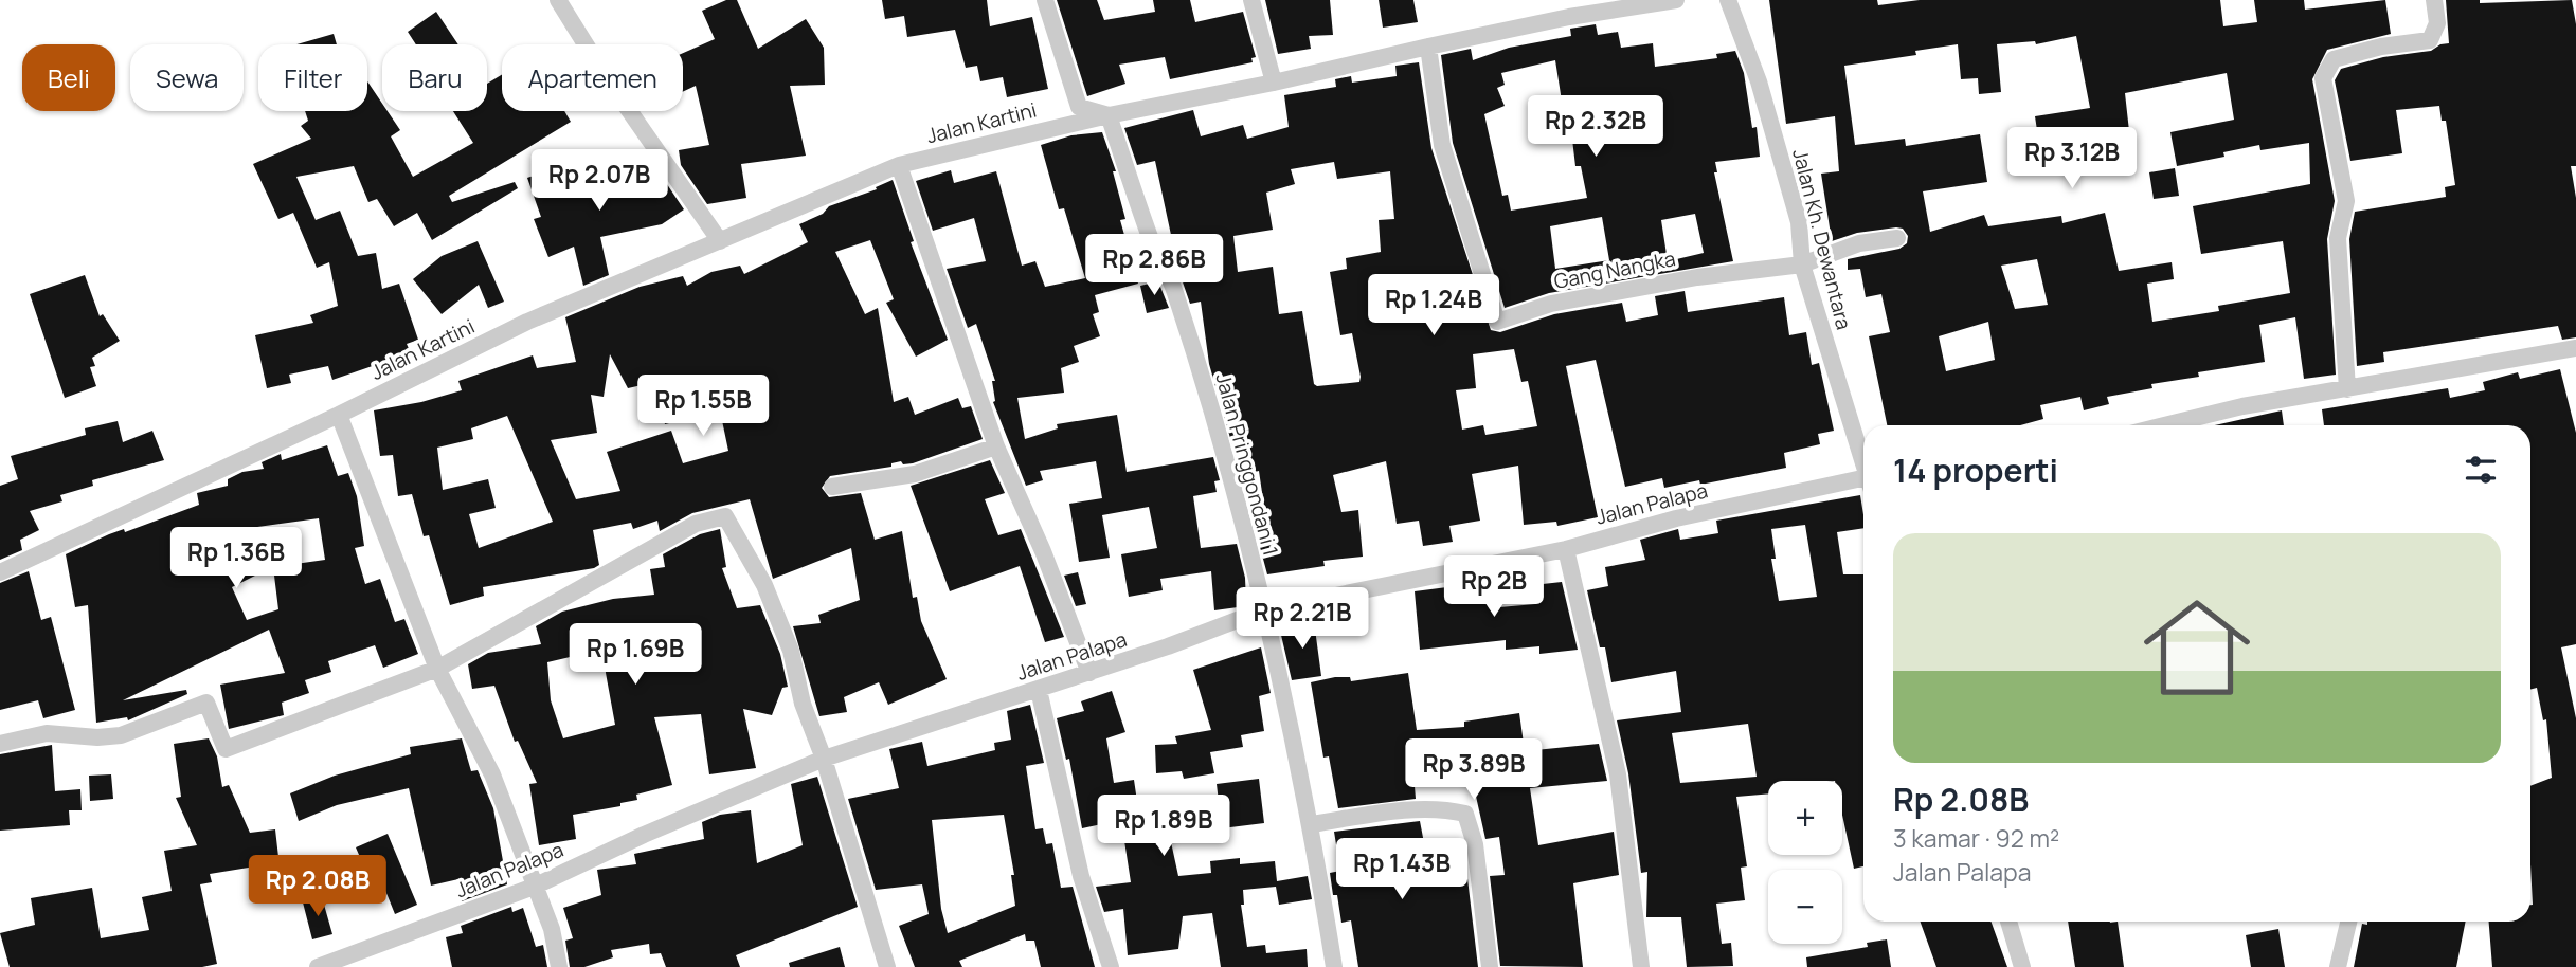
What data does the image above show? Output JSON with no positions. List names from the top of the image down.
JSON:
{
  "streets": {
    "street": [
      "Jalan Kartini",
      "Jalan Kh. Dewantara",
      "Gang Nangka",
      "Jalan Pringgondani 1",
      "Jalan Palapa"
    ]
  },
  "crossings": [
    ["Jalan Kartini", "Gang Nangka"],
    ["Jalan Kartini", "Jalan Pringgondani 1"],
    ["Jalan Kh. Dewantara", "Gang Nangka"],
    ["Jalan Pringgondani 1", "Jalan Palapa"]
  ],
  "page": {
    "chip": [
      "Beli",
      "Sewa",
      "Filter",
      "Baru",
      "Apartemen"
    ],
    "price": [
      "Rp 2.32B",
      "Rp 3.12B",
      "Rp 2.07B",
      "Rp 2.86B",
      "Rp 1.24B",
      "Rp 1.55B",
      "Rp 1.36B",
      "Rp 2B",
      "Rp 2.21B",
      "Rp 1.69B",
      "Rp 3.89B",
      "Rp 1.89B",
      "Rp 1.43B",
      "Rp 2.08B"
    ],
    "heading": "14 properti",
    "list": [
      {
        "name": "Rp 2.08B",
        "note": "3 kamar · 92 m² · Jalan Palapa"
      }
    ],
    "map_buttons": ["+", "−"]
  }
}
